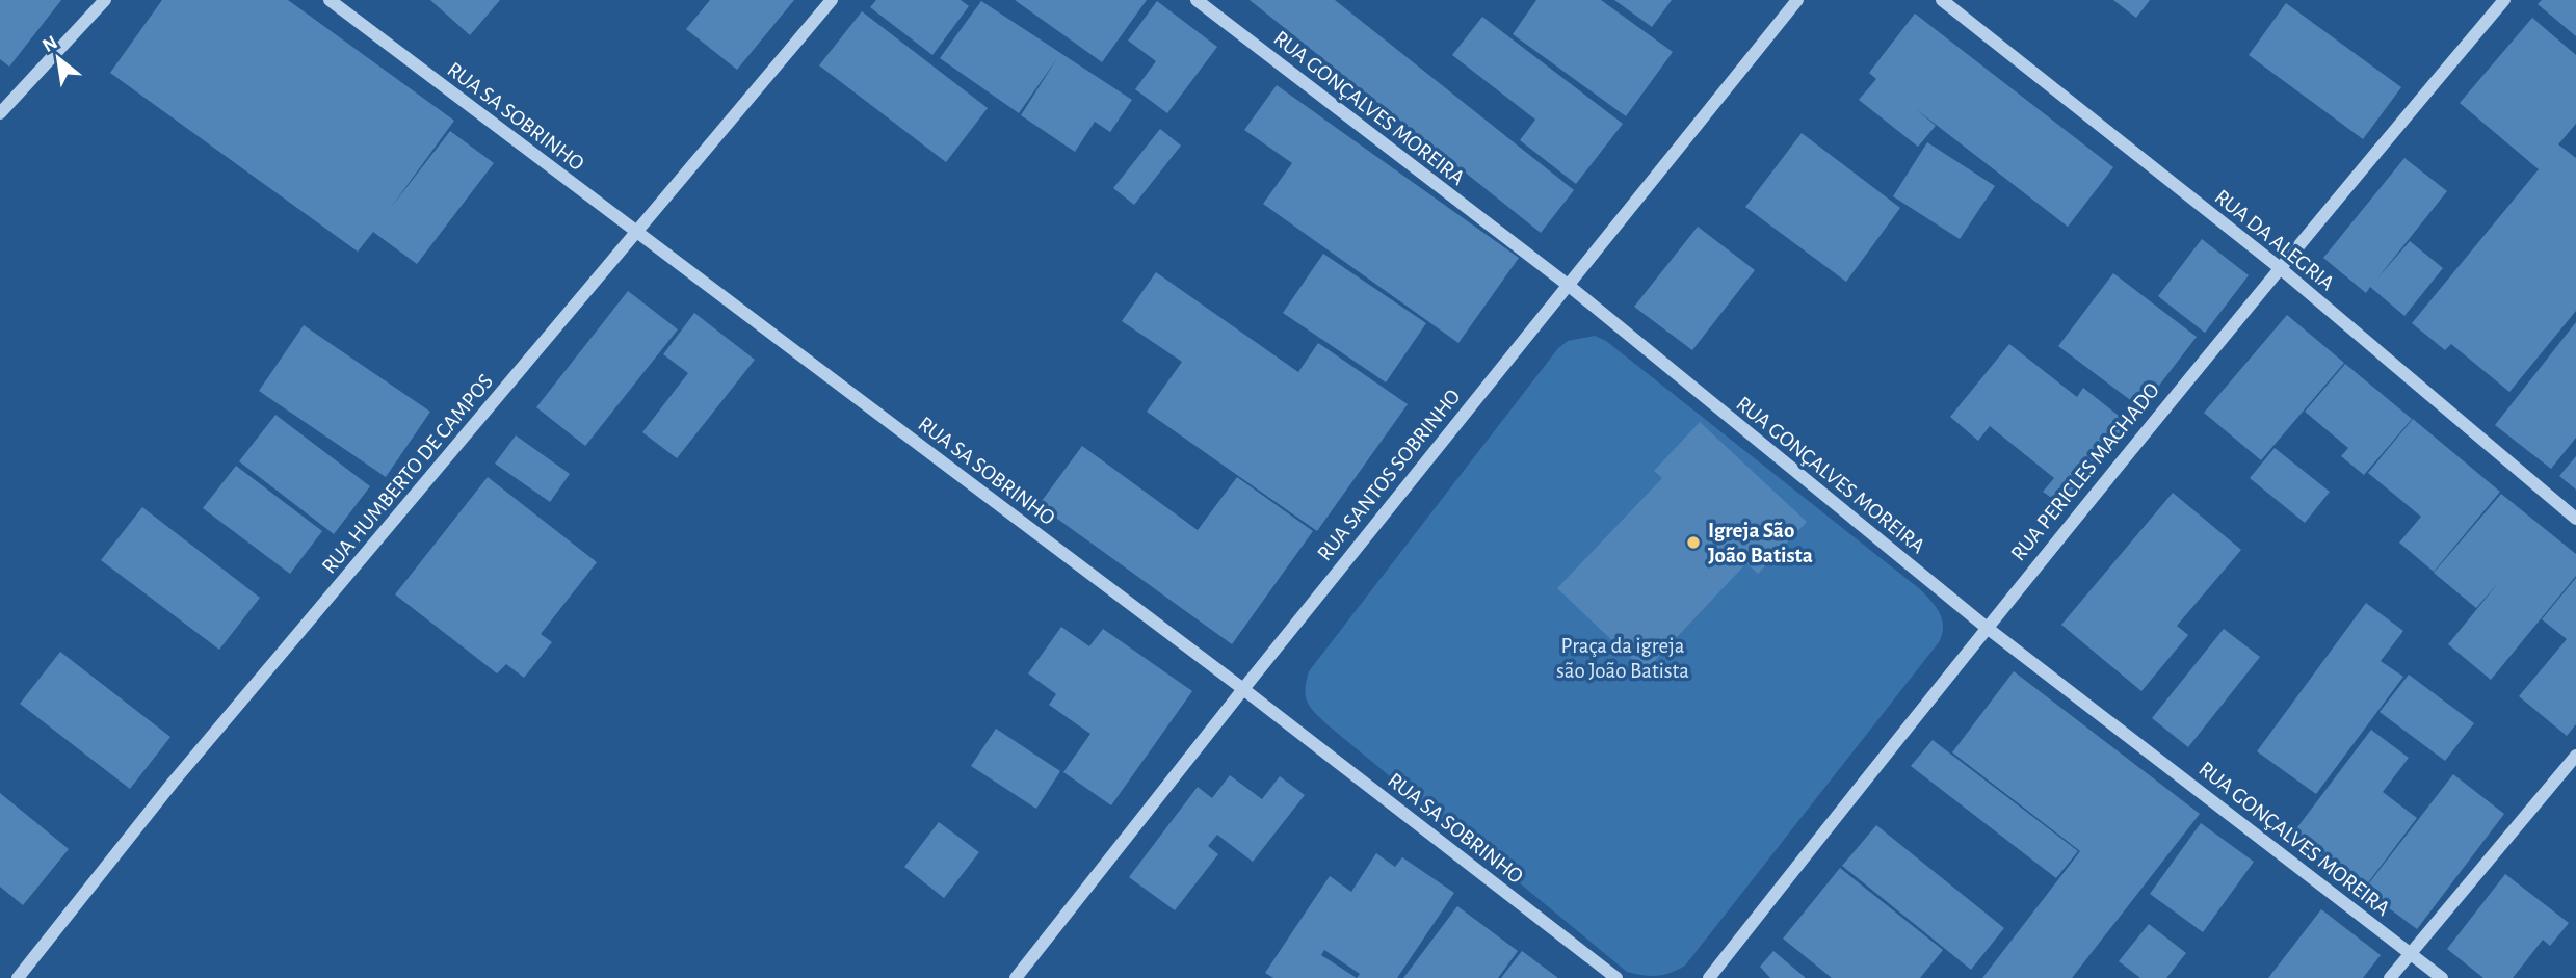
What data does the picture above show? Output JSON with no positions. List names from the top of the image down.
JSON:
{
  "streets": {
    "street": [
      "RUA GONÇALVES MOREIRA",
      "RUA SA SOBRINHO",
      "RUA DA ALEGRIA",
      "RUA PERICLES MACHADO",
      "RUA HUMBERTO DE CAMPOS",
      "RUA SANTOS SOBRINHO"
    ]
  },
  "crossings": [
    ["RUA GONÇALVES MOREIRA", "RUA PERICLES MACHADO"],
    ["RUA GONÇALVES MOREIRA", "RUA SANTOS SOBRINHO"],
    ["RUA SA SOBRINHO", "RUA HUMBERTO DE CAMPOS"],
    ["RUA SA SOBRINHO", "RUA SANTOS SOBRINHO"],
    ["RUA DA ALEGRIA", "RUA PERICLES MACHADO"]
  ],
  "parks": ["Praça da igreja são João Batista"],
  "places": ["Igreja São João Batista"],
  "north": "top left"
}
